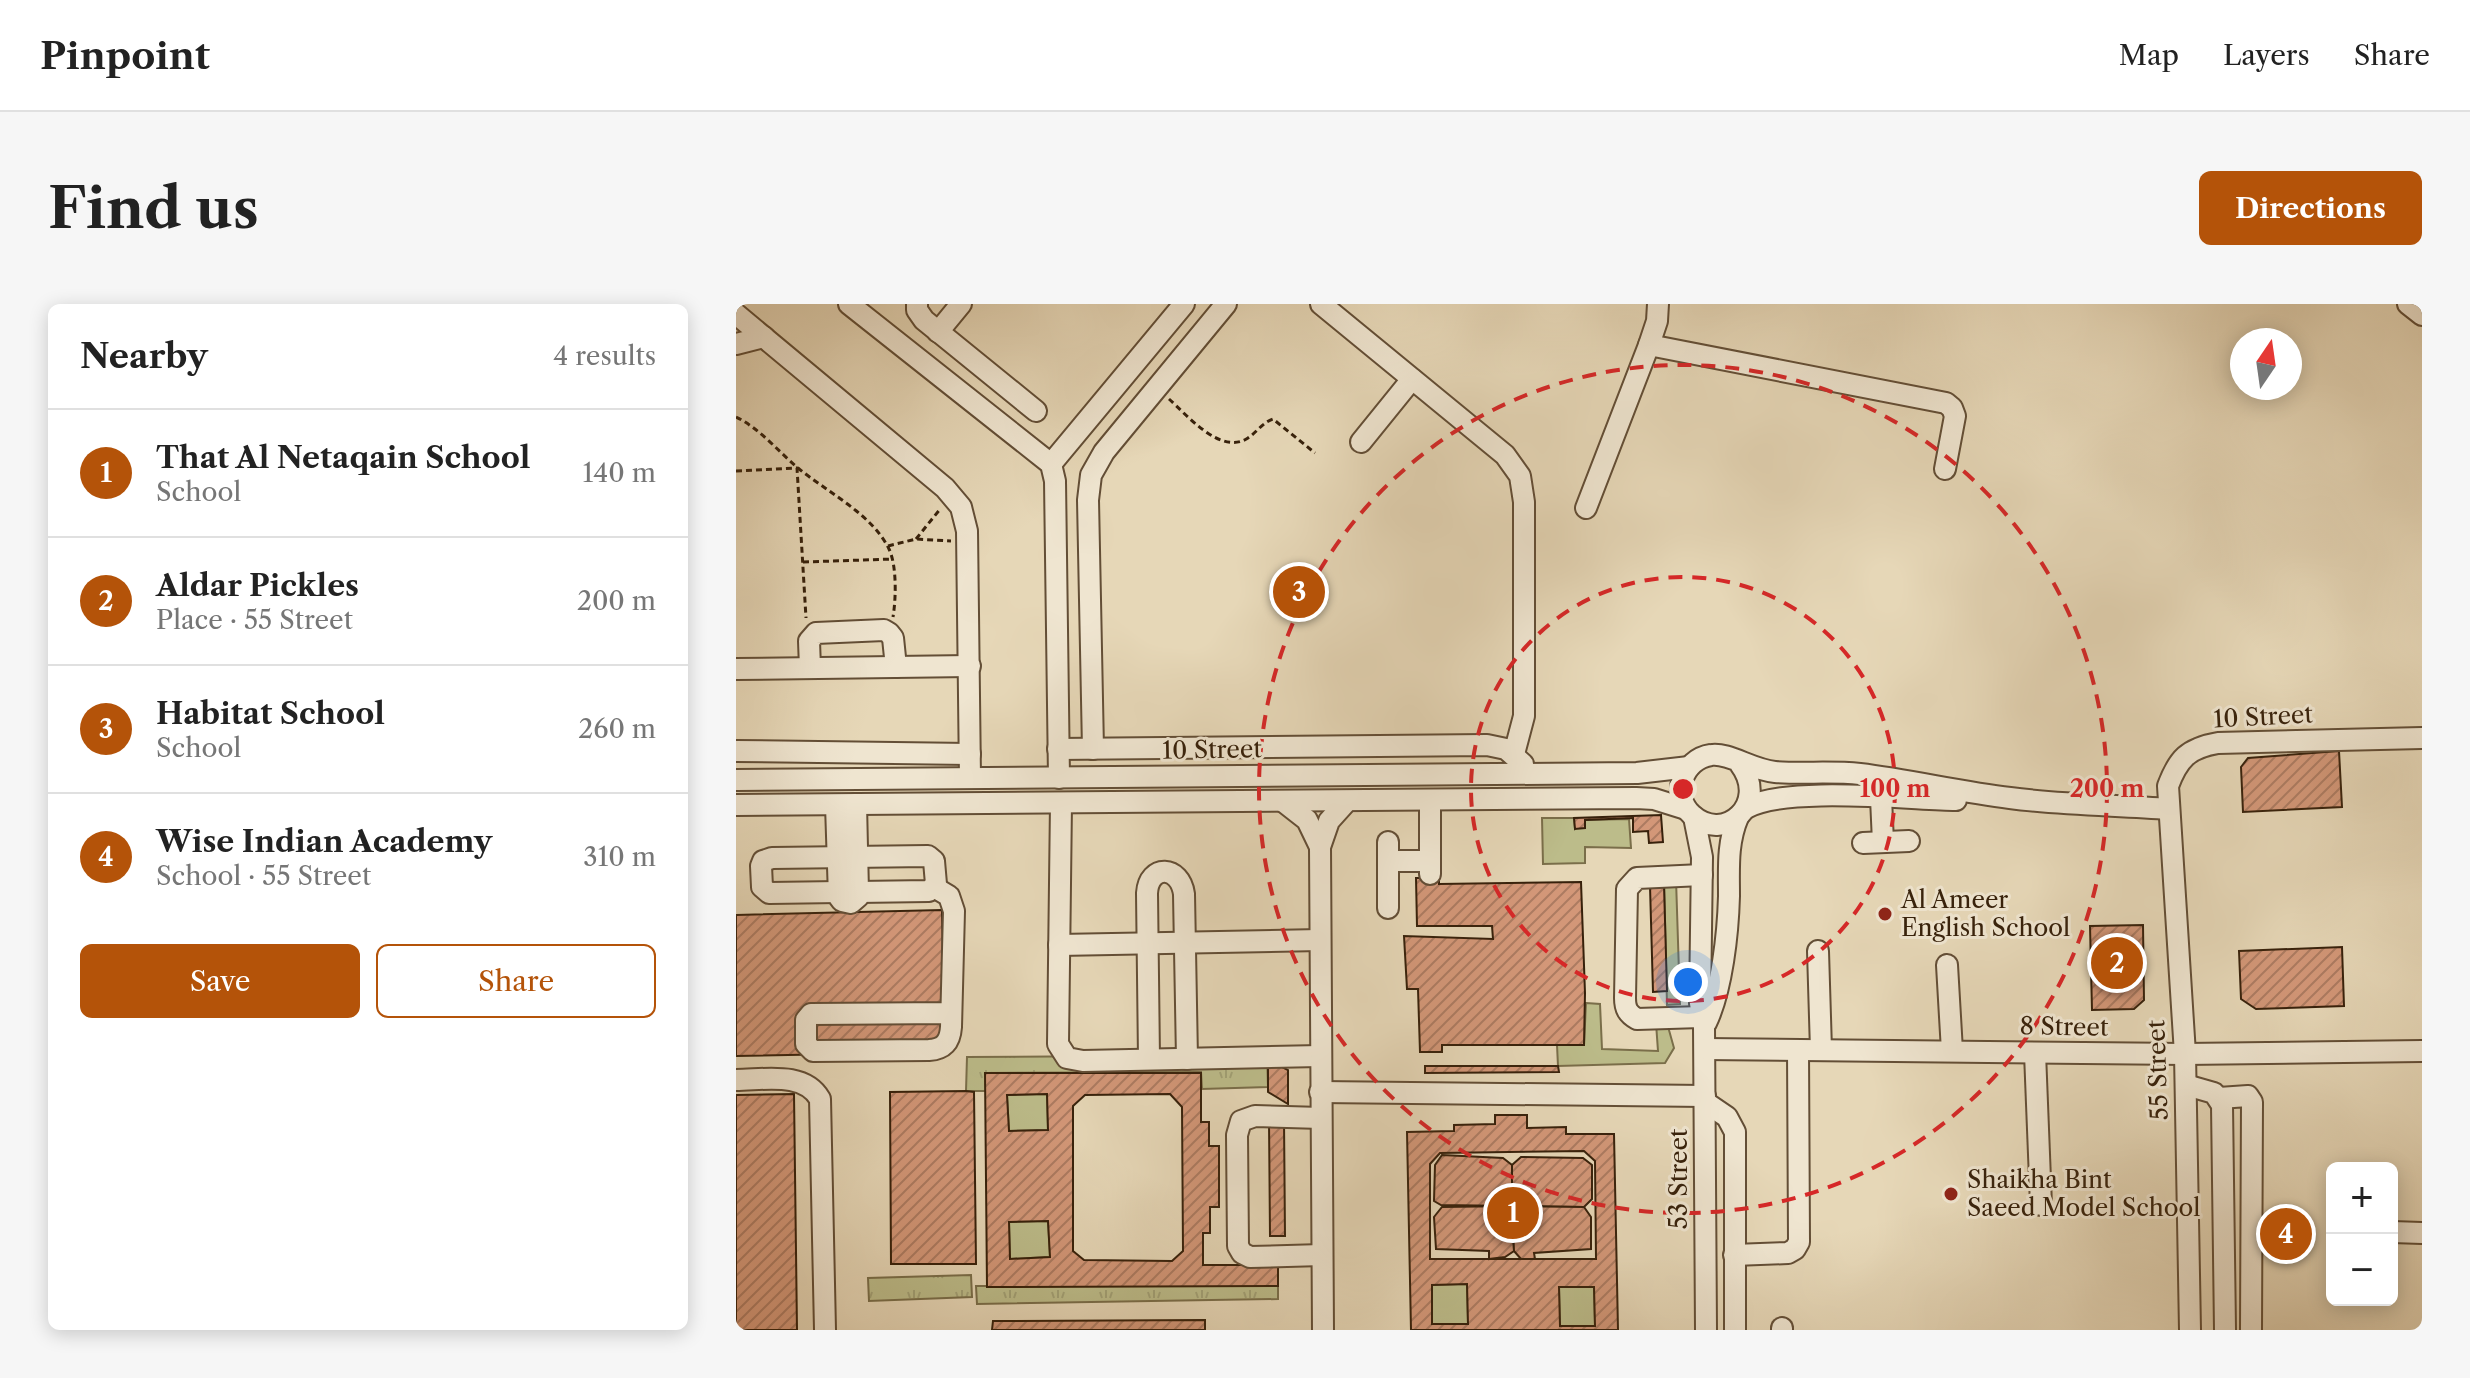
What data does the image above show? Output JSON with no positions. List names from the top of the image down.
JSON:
{
  "streets": {
    "street": [
      "10 Street",
      "8 Street",
      "55 Street",
      "53 Street"
    ]
  },
  "crossings": [
    ["10 Street", "55 Street"],
    ["10 Street", "53 Street"],
    ["8 Street", "55 Street"],
    ["8 Street", "53 Street"]
  ],
  "places": ["Al Ameer English School", "Shaikha Bint Saeed Model School"],
  "north": "top",
  "page": {
    "header": "Pinpoint",
    "nav": ["Map", "Layers", "Share"],
    "buttons": [
      "Directions",
      ["Save", "Share"]
    ],
    "title": "Find us",
    "heading": ["Nearby", "4 results"],
    "list": [
      {
        "mark": "1",
        "name": "That Al Netaqain School",
        "note": "School",
        "value": "140 m"
      },
      {
        "mark": "2",
        "name": "Aldar Pickles",
        "note": "Place · 55 Street",
        "value": "200 m"
      },
      {
        "mark": "3",
        "name": "Habitat School",
        "note": "School",
        "value": "260 m"
      },
      {
        "mark": "4",
        "name": "Wise Indian Academy",
        "note": "School · 55 Street",
        "value": "310 m"
      }
    ],
    "pins": [
      "3",
      "2",
      "1",
      "4"
    ],
    "map_buttons": ["+", "−"]
  },
  "rings": ["100 m", "200 m"]
}
